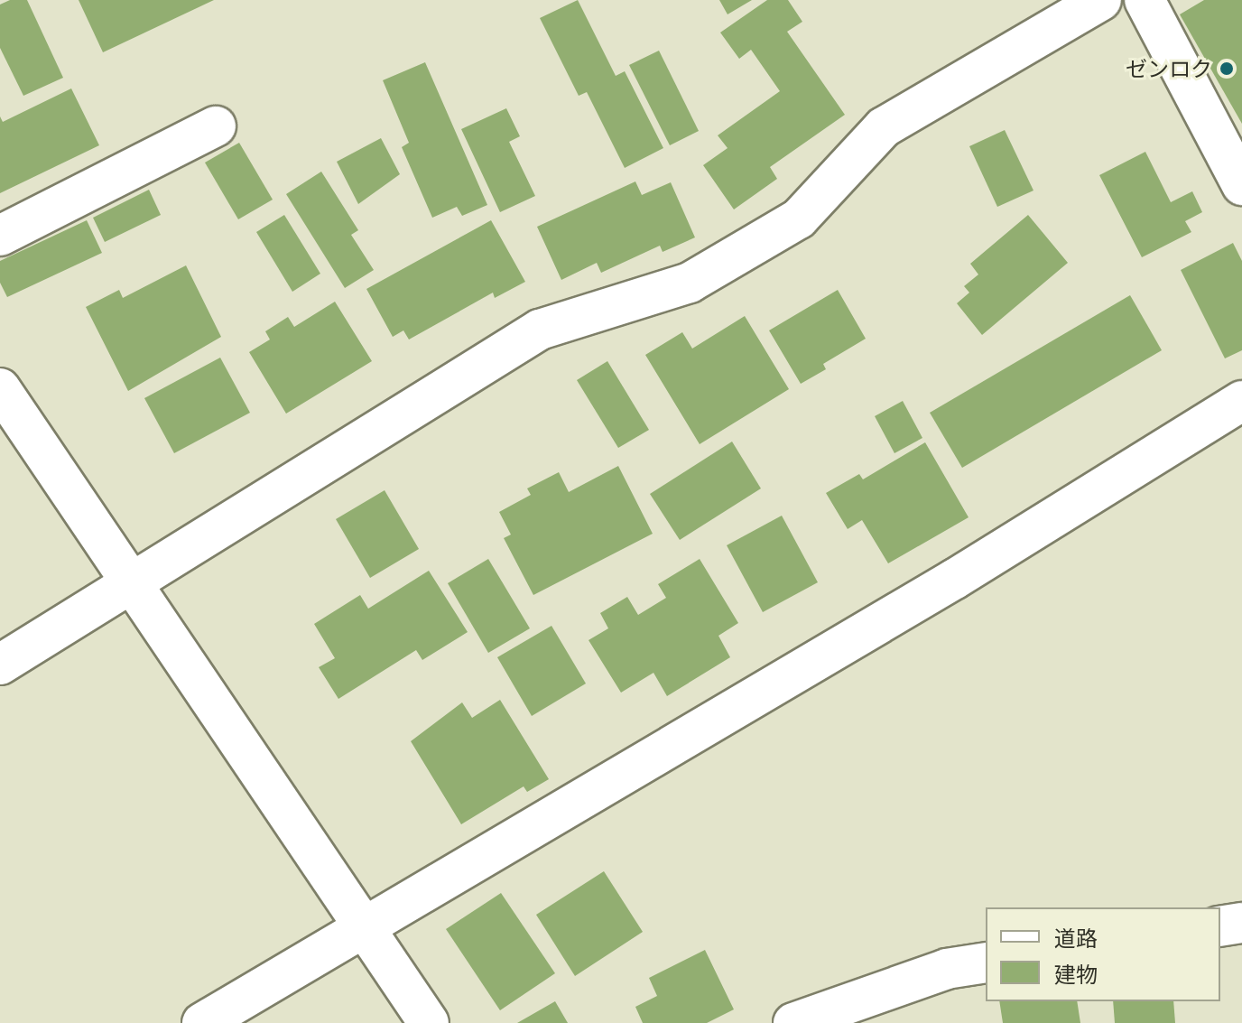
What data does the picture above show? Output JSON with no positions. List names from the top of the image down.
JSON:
{
  "places": ["ゼンロク"],
  "legend": ["道路", "建物"]
}
